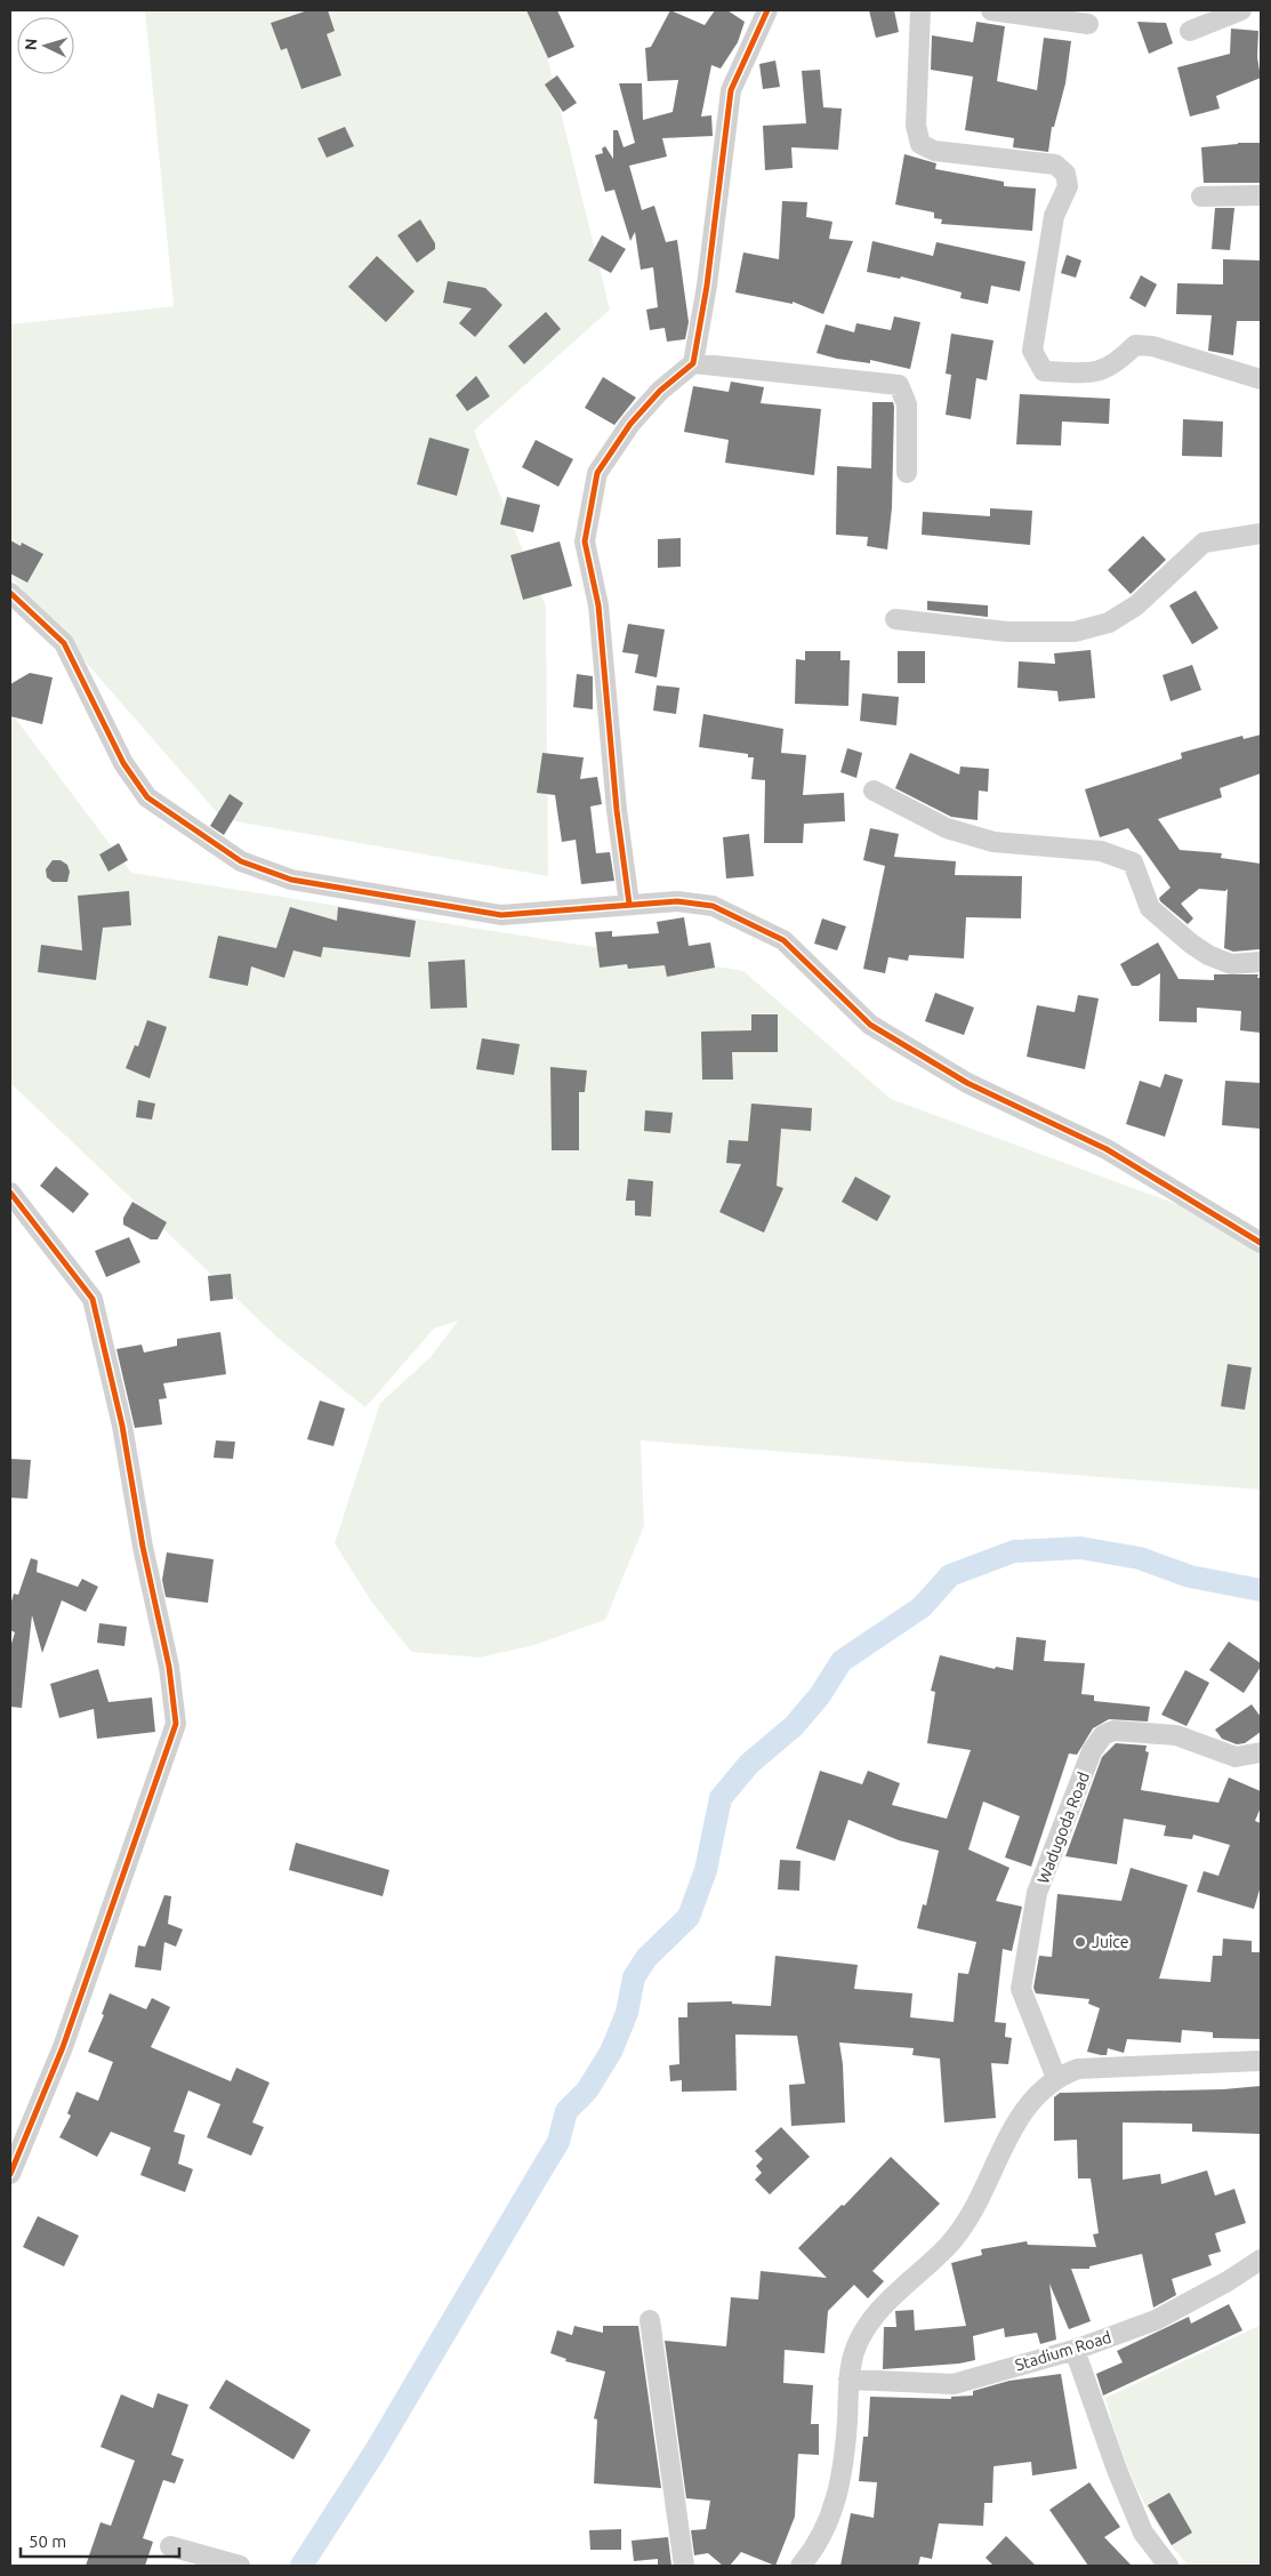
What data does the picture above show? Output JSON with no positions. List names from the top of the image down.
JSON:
{
  "streets": {
    "street": ["Wadugoda Road", "Stadium Road"]
  },
  "places": ["Juice"],
  "scale_bar": "50 m",
  "north": "left"
}
